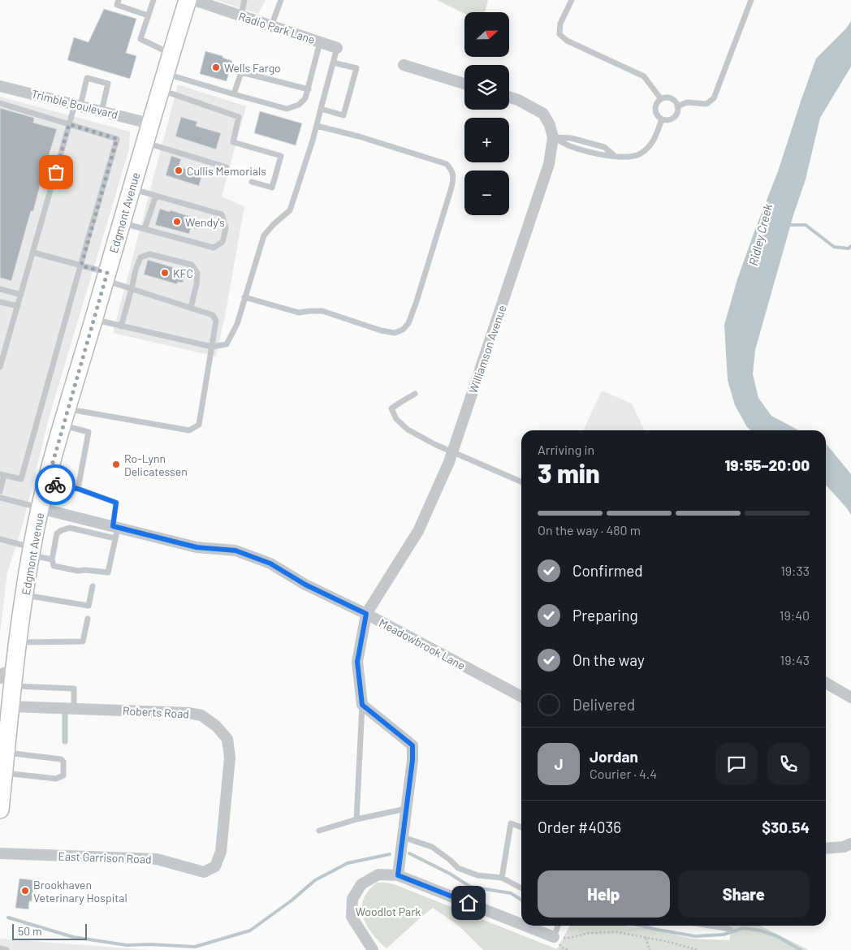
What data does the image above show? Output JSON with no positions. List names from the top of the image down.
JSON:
{
  "streets": {
    "main road": ["Edgmont Avenue"],
    "street": [
      "Radio Park Lane",
      "Trimble Boulevard",
      "Williamson Avenue",
      "Meadowbrook Lane",
      "Roberts Road",
      "East Garrison Road"
    ]
  },
  "crossings": [
    ["Trimble Boulevard", "Edgmont Avenue"],
    ["Edgmont Avenue", "Meadowbrook Lane"],
    ["Edgmont Avenue", "Roberts Road"],
    ["Williamson Avenue", "Meadowbrook Lane"],
    ["Roberts Road", "East Garrison Road"]
  ],
  "water": ["Ridley Creek"],
  "parks": ["Woodlot Park"],
  "places": [
    "Wells Fargo",
    "Cullis Memorials",
    "Wendy's",
    "KFC",
    "Ro-Lynn Delicatessen",
    "Brookhaven Veterinary Hospital"
  ],
  "scale_bar": "50 m",
  "north": "right",
  "page": {
    "map_buttons": ["+", "−"],
    "heading": ["3 min", "Arriving in", "19:55–20:00"],
    "panel": [
      "Jordan",
      "Courier · 4.4",
      "Order #4036",
      "$30.54"
    ],
    "bar": "On the way · 480 m",
    "list": [
      ["Confirmed", "19:33"],
      ["Preparing", "19:40"],
      ["On the way", "19:43"],
      "Delivered"
    ],
    "round": "J",
    "buttons": ["Help", "Share"],
    "scale": "50 m"
  }
}
